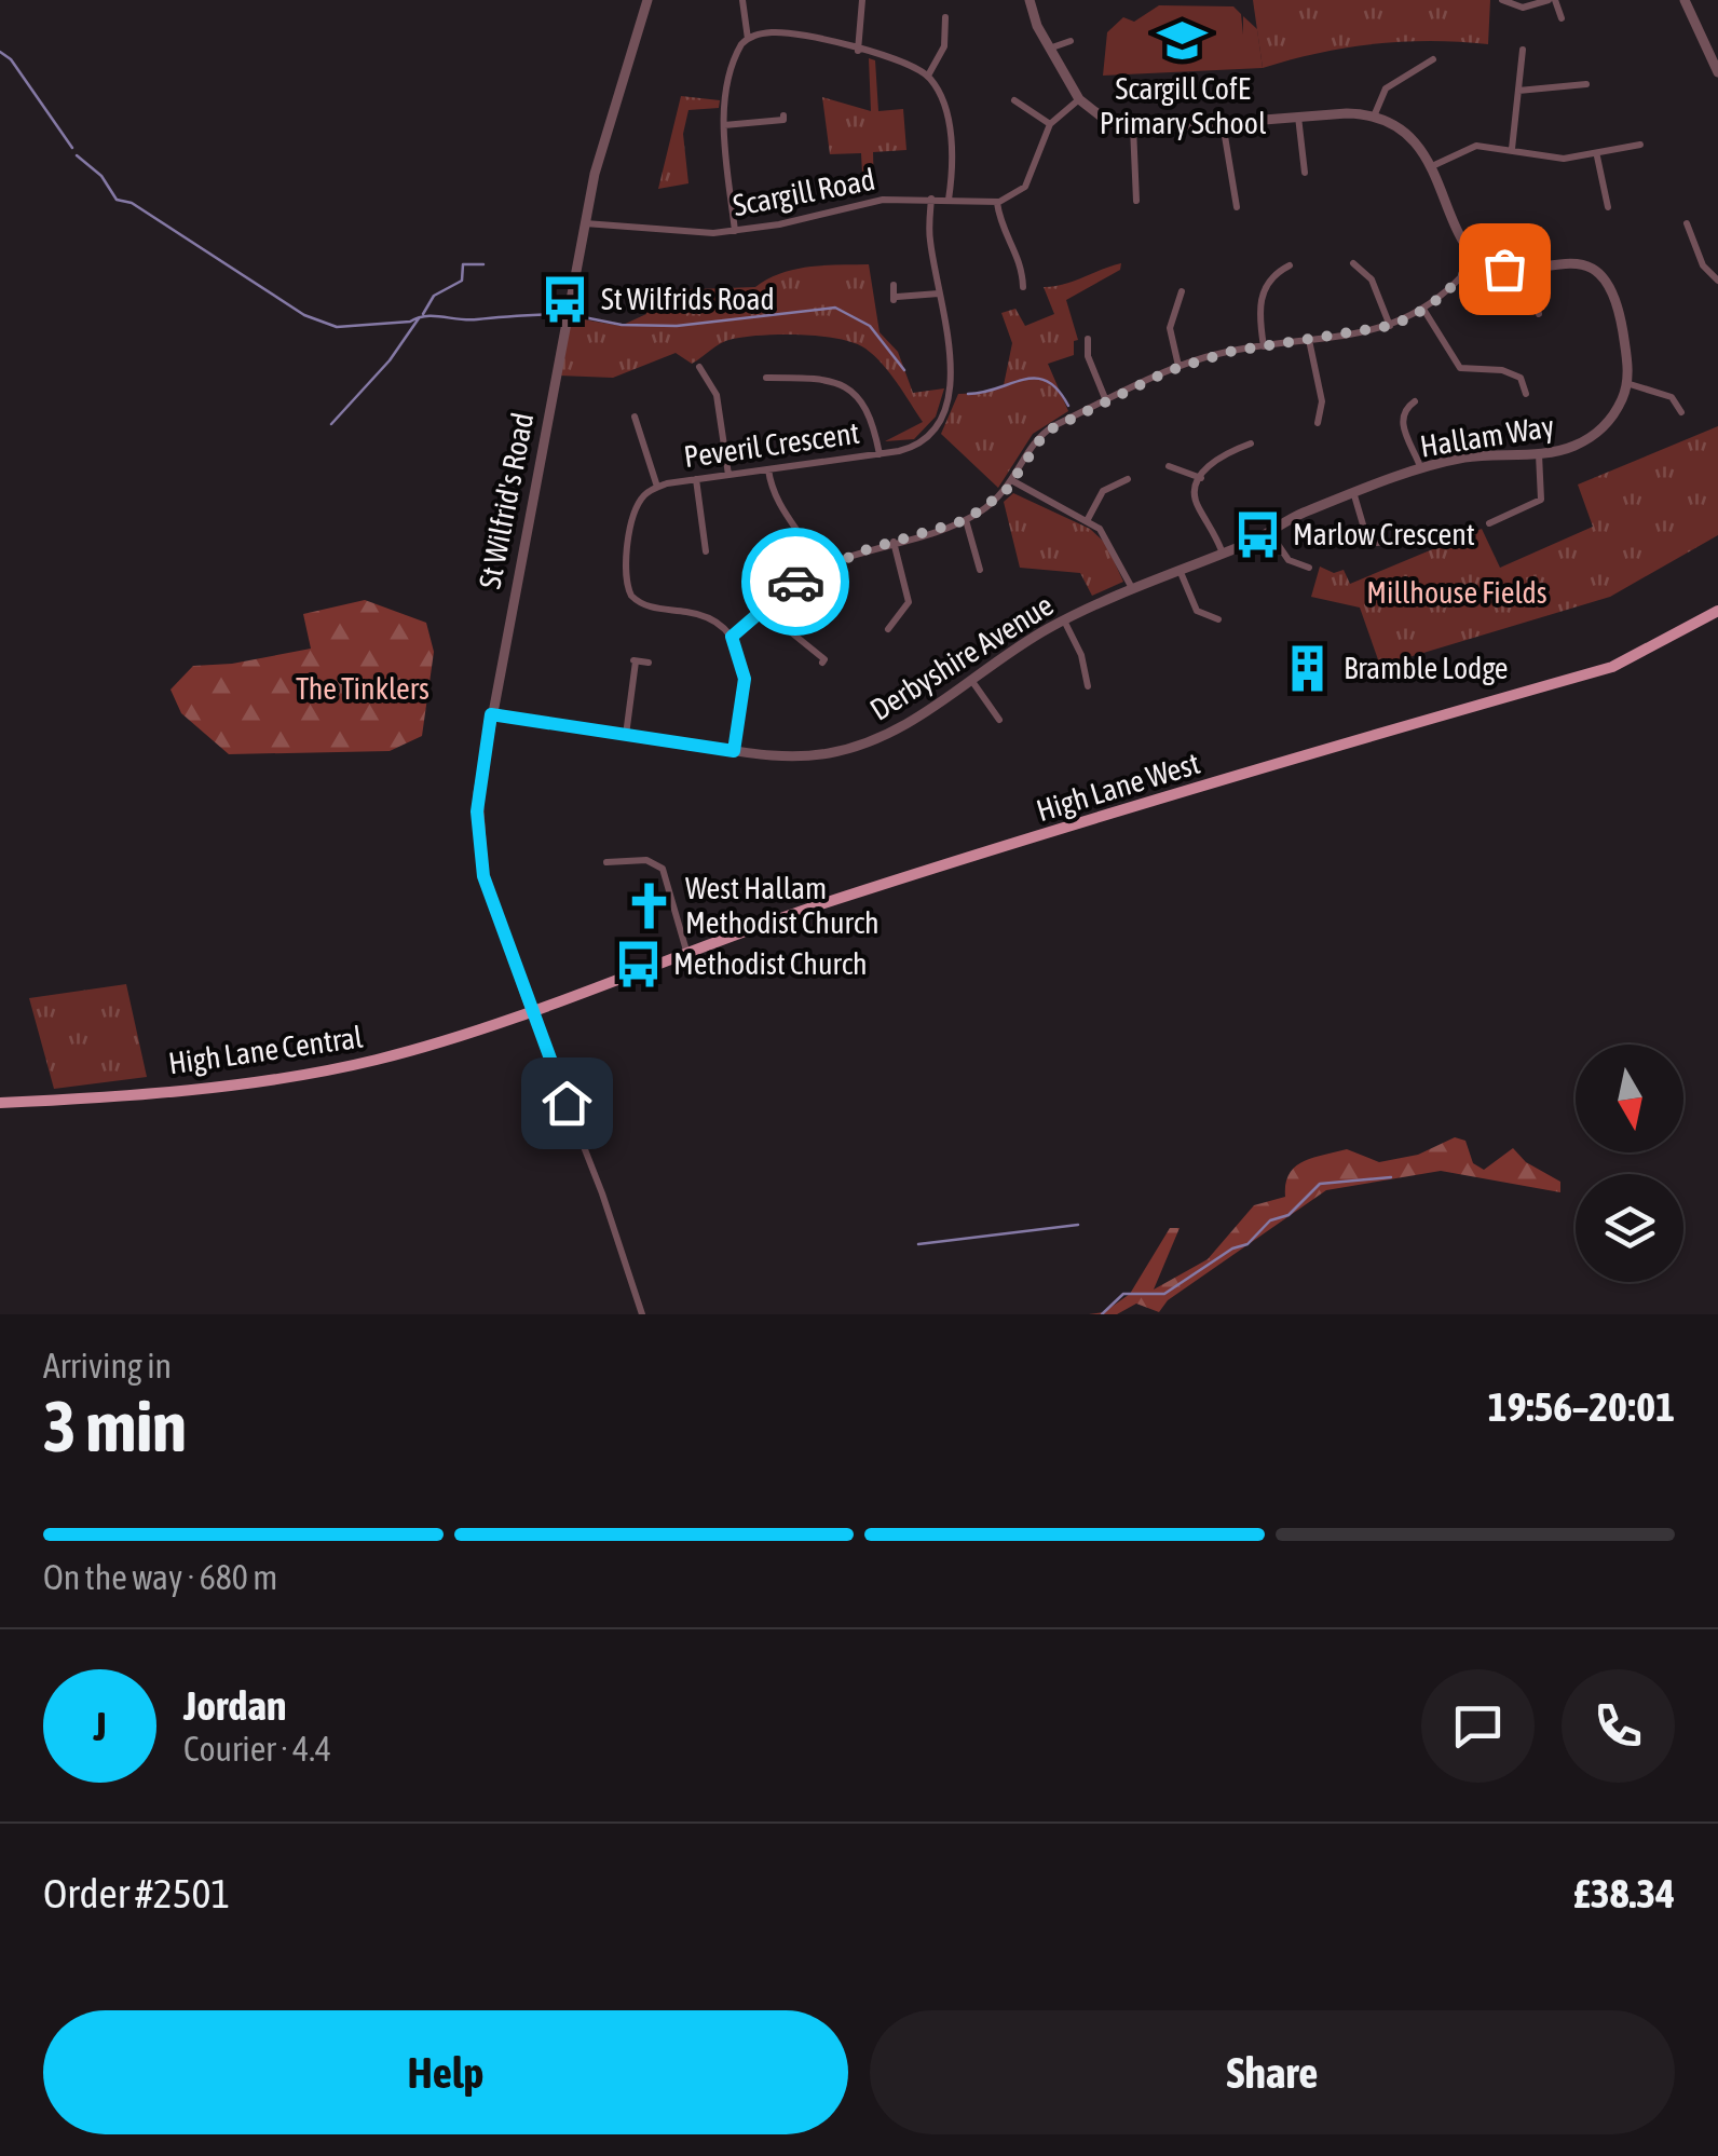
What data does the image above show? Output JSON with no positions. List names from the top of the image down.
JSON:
{
  "streets": {
    "main road": ["High Lane West", "High Lane Central"],
    "street": [
      "Scargill Road",
      "Hallam Way",
      "Peveril Crescent",
      "St Wilfrid's Road",
      "Derbyshire Avenue"
    ]
  },
  "crossings": [
    ["Scargill Road", "Peveril Crescent"],
    ["Scargill Road", "St Wilfrid's Road"],
    ["Hallam Way", "Derbyshire Avenue"],
    ["St Wilfrid's Road", "Derbyshire Avenue"],
    ["St Wilfrid's Road", "High Lane West"],
    ["St Wilfrid's Road", "High Lane Central"],
    ["High Lane West", "High Lane Central"]
  ],
  "parks": ["Millhouse Fields", "The Tinklers"],
  "places": {
    "school or university": ["Scargill CofE Primary School"],
    "bus stop": ["St Wilfrids Road", "Marlow Crescent", "Methodist Church"],
    "building": ["Bramble Lodge"],
    "church": ["West Hallam Methodist Church"]
  },
  "north": "bottom",
  "page": {
    "heading": ["3 min", "Arriving in", "19:56–20:01"],
    "panel": [
      "Jordan",
      "Courier · 4.4",
      "Order #2501",
      "£38.34"
    ],
    "bar": "On the way · 680 m",
    "round": "J",
    "buttons": ["Help", "Share"]
  }
}
